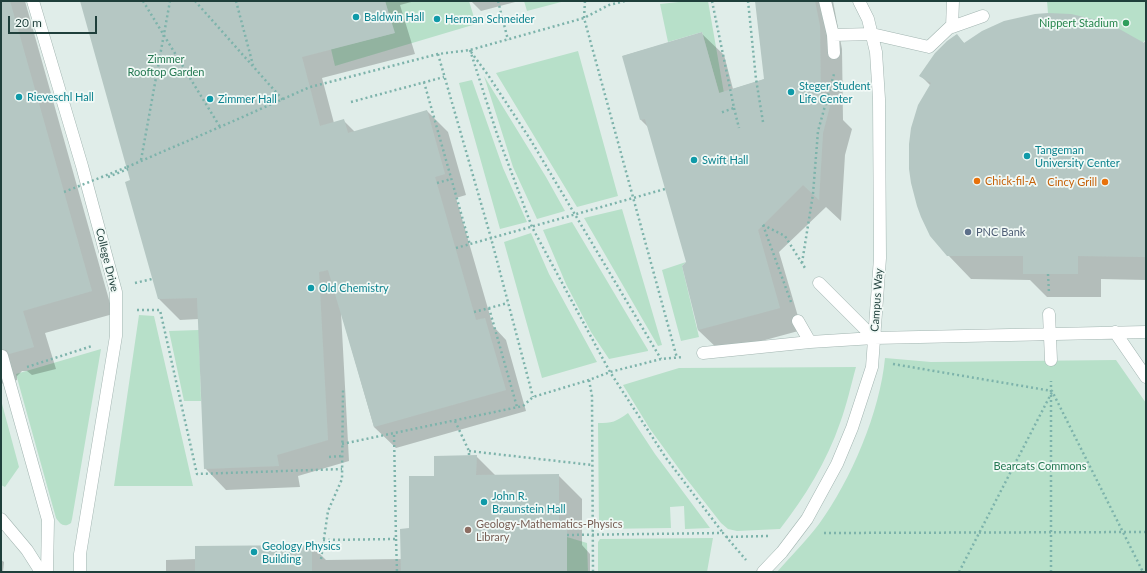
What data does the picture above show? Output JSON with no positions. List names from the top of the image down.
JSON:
{
  "streets": {
    "street": ["College Drive", "Campus Way"]
  },
  "parks": ["Zimmer Rooftop Garden", "Bearcats Commons"],
  "places": [
    "Baldwin Hall",
    "Herman Schneider",
    "Nippert Stadium",
    "Steger Student Life Center",
    "Rieveschl Hall",
    "Zimmer Hall",
    "Tangeman University Center",
    "Swift Hall",
    "Chick-fil-A",
    "Cincy Grill",
    "PNC Bank",
    "Old Chemistry",
    "John R. Braunstein Hall",
    "Geology-Mathematics-Physics Library",
    "Geology Physics Building"
  ],
  "scale_bar": "20 m"
}
